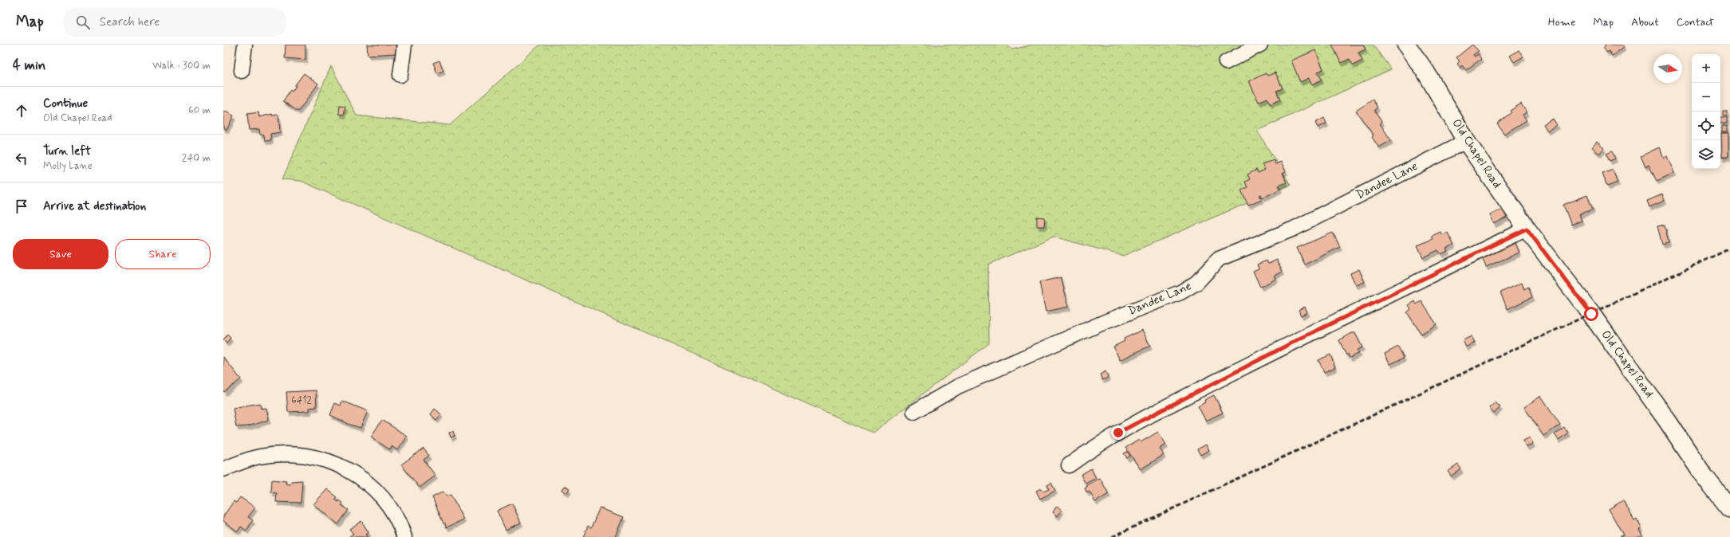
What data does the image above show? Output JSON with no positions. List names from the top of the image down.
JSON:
{
  "streets": {
    "street": ["Old Chapel Road", "Dandee Lane"]
  },
  "crossings": [
    ["Old Chapel Road", "Dandee Lane"]
  ],
  "house_numbers": ["6412"],
  "north": "right",
  "page": {
    "header": "Map",
    "search": "Search here",
    "nav": [
      "Home",
      "Map",
      "About",
      "Contact"
    ],
    "heading": ["4 min", "Walk · 300 m"],
    "map_buttons": ["+", "−"],
    "list": [
      ["Continue", "Old Chapel Road", "60 m"],
      ["Turn left", "Molly Lane", "240 m"],
      "Arrive at destination"
    ],
    "buttons": ["Save", "Share"]
  }
}
